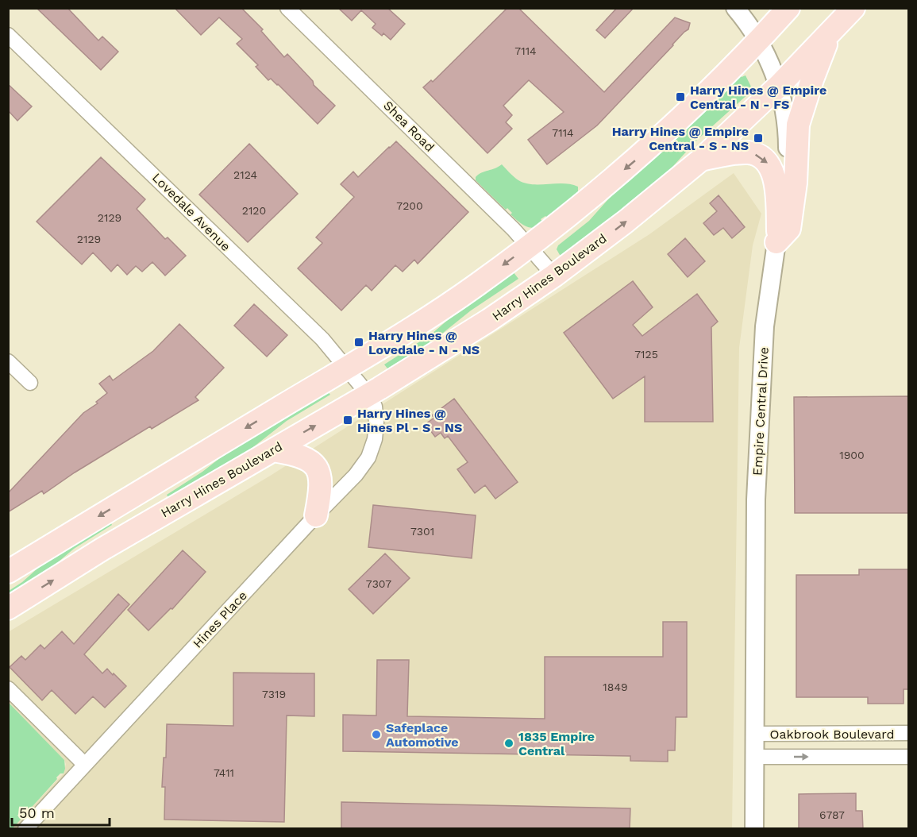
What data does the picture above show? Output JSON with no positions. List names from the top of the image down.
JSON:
{
  "streets": {
    "main road": ["Harry Hines Boulevard"],
    "street": [
      "Shea Road",
      "Lovedale Avenue",
      "Empire Central Drive",
      "Hines Place",
      "Oakbrook Boulevard"
    ]
  },
  "crossings": [
    ["Shea Road", "Harry Hines Boulevard"],
    ["Lovedale Avenue", "Harry Hines Boulevard"],
    ["Lovedale Avenue", "Hines Place"],
    ["Harry Hines Boulevard", "Empire Central Drive"],
    ["Harry Hines Boulevard", "Hines Place"],
    ["Empire Central Drive", "Oakbrook Boulevard"]
  ],
  "places": {
    "transit": [
      "Harry Hines @ Empire Central - N - FS",
      "Harry Hines @ Empire Central - S - NS",
      "Harry Hines @ Lovedale - N - NS",
      "Harry Hines @ Hines Pl - S - NS"
    ],
    "other": ["Safeplace Automotive", "1835 Empire Central"]
  },
  "house_numbers": [
    "7114",
    "7114",
    "2124",
    "7200",
    "2120",
    "2129",
    "2129",
    "7125",
    "1900",
    "7301",
    "7307",
    "1849",
    "7319",
    "7411",
    "6787"
  ],
  "scale_bar": "50 m"
}
